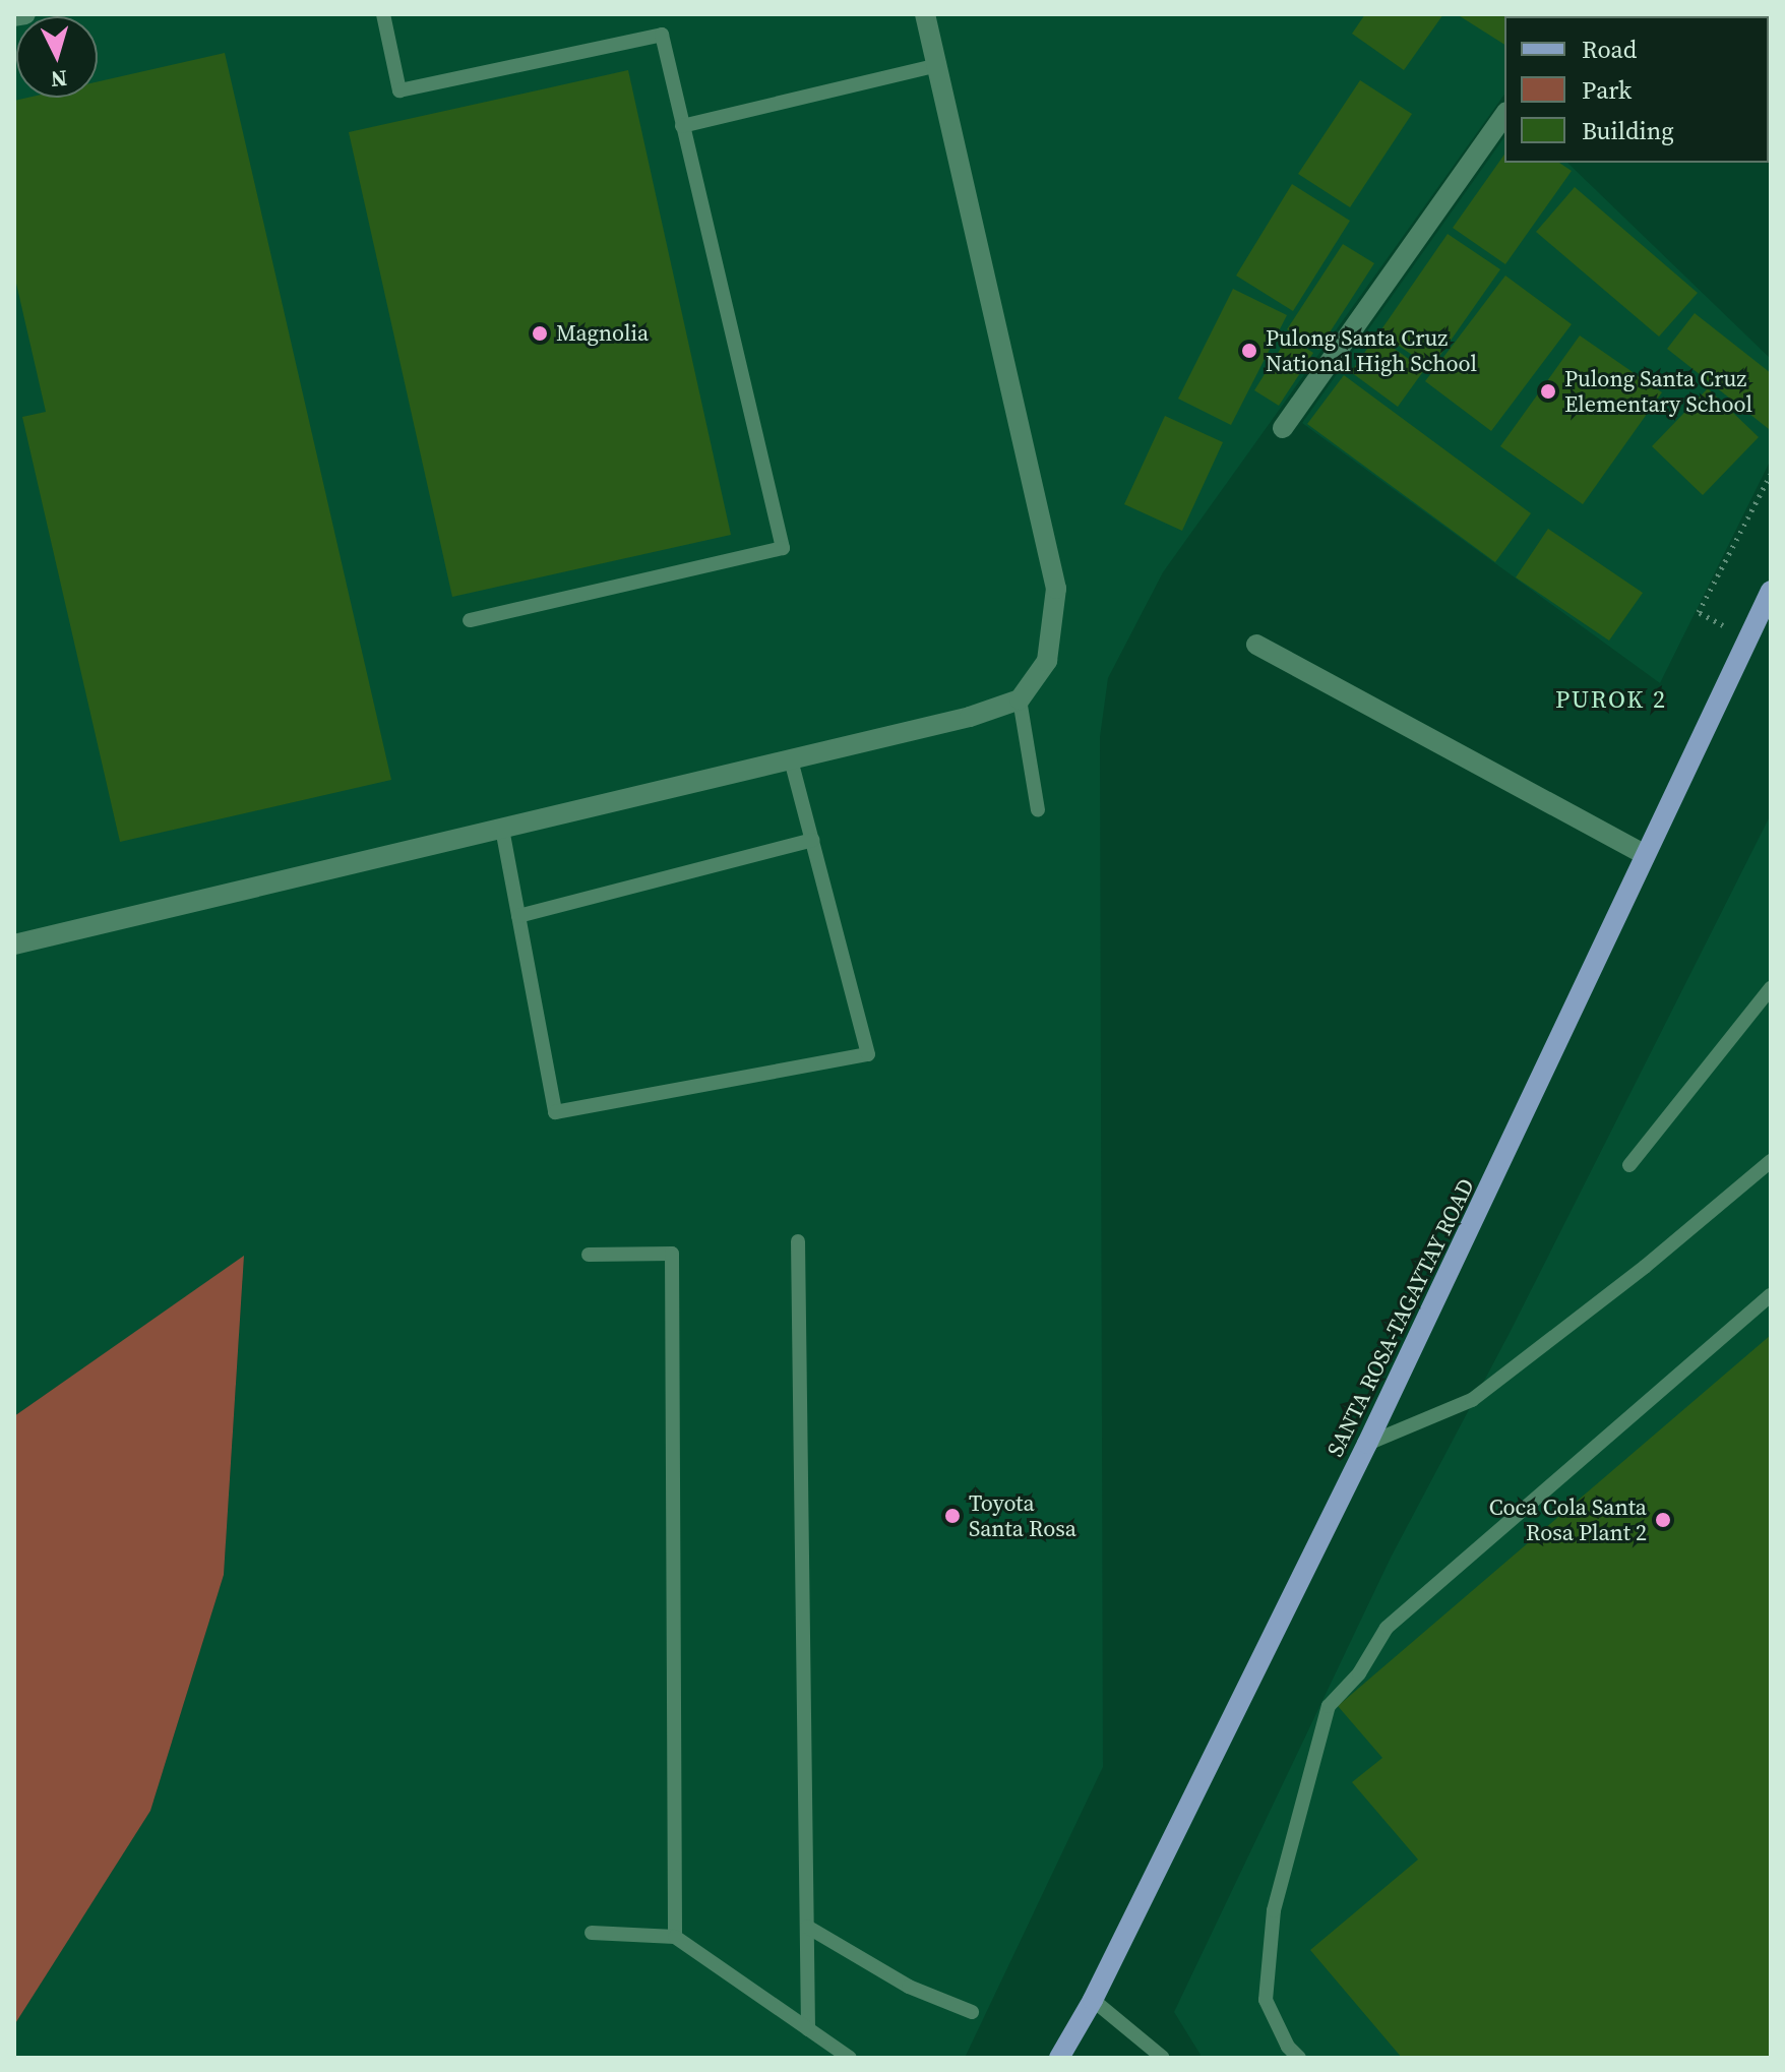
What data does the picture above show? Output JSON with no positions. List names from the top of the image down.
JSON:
{
  "streets": {
    "main road": ["SANTA ROSA-TAGAYTAY ROAD"]
  },
  "districts": ["PUROK 2"],
  "places": [
    "Magnolia",
    "Pulong Santa Cruz National High School",
    "Pulong Santa Cruz Elementary School",
    "Toyota Santa Rosa",
    "Coca Cola Santa Rosa Plant 2"
  ],
  "legend": ["Road", "Park", "Building"],
  "north": "bottom"
}
